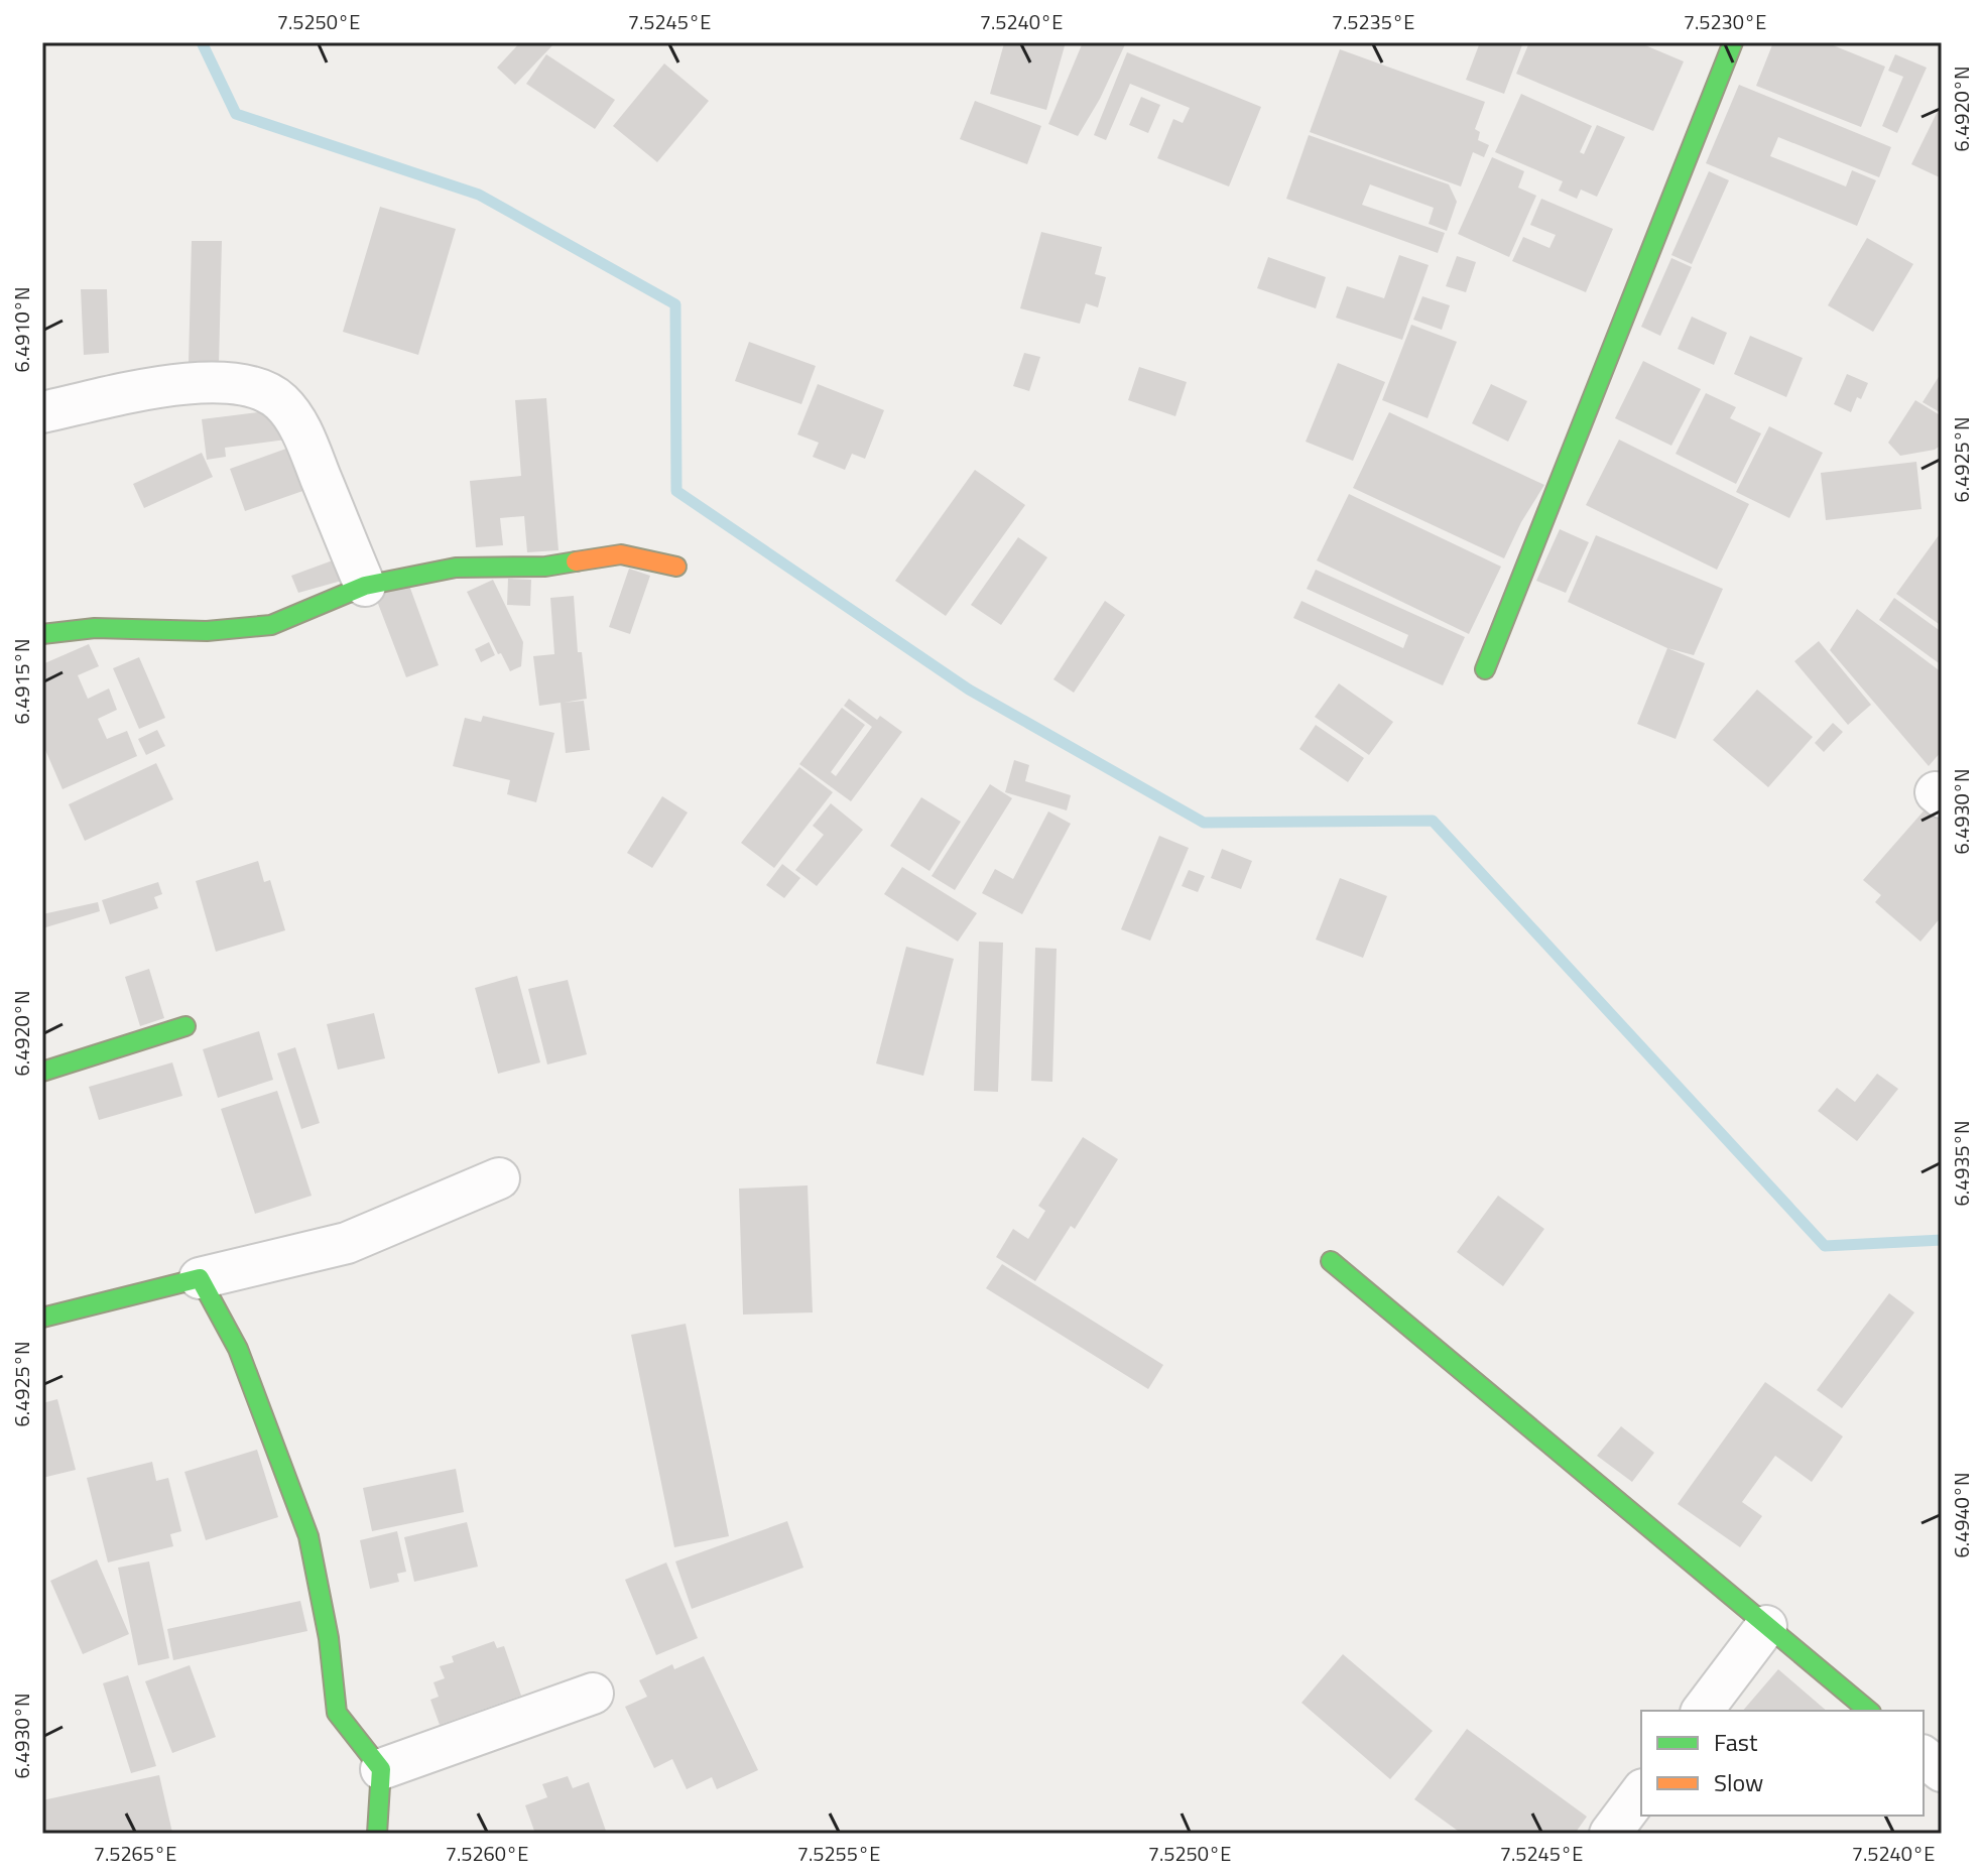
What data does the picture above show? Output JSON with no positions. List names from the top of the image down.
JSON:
{
  "legend": ["Fast", "Slow"],
  "coordinates": [
    "7.5250°E",
    "7.5245°E",
    "7.5240°E",
    "7.5235°E",
    "7.5230°E",
    "6.4920°N",
    "6.4910°N",
    "6.4925°N",
    "6.4915°N",
    "6.4930°N",
    "6.4935°N",
    "6.4940°N",
    "7.5265°E",
    "7.5260°E",
    "7.5255°E"
  ]
}
